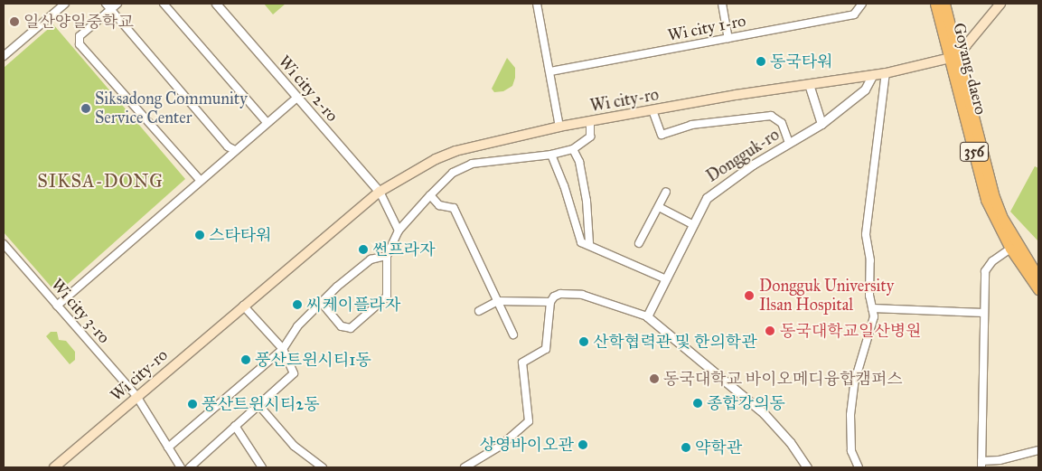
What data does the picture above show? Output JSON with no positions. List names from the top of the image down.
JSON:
{
  "streets": {
    "main road": ["Goyang-daero", "Wi city-ro", "356"],
    "street": [
      "Wi city 1-ro",
      "Wi city 2-ro",
      "Dongguk-ro",
      "Wi city 3-ro"
    ]
  },
  "crossings": [
    ["Goyang-daero", "Wi city-ro"],
    ["Wi city 2-ro", "Wi city-ro"],
    ["Wi city-ro", "Dongguk-ro"],
    ["Wi city-ro", "Wi city 3-ro"]
  ],
  "districts": ["SIKSA-DONG"],
  "places": [
    "일산양일중학교",
    "동국타워",
    "Siksadong Community Service Center",
    "스타타워",
    "썬프라자",
    "Dongguk University Ilsan Hospital",
    "씨케이플라자",
    "동국대학교일산병원",
    "산학협력관 및 한의학관",
    "풍산트윈시티1동",
    "동국대학교 바이오메디융합캠퍼스",
    "종합강의동",
    "풍산트윈시티2동",
    "상영바이오관",
    "약학관"
  ]
}
